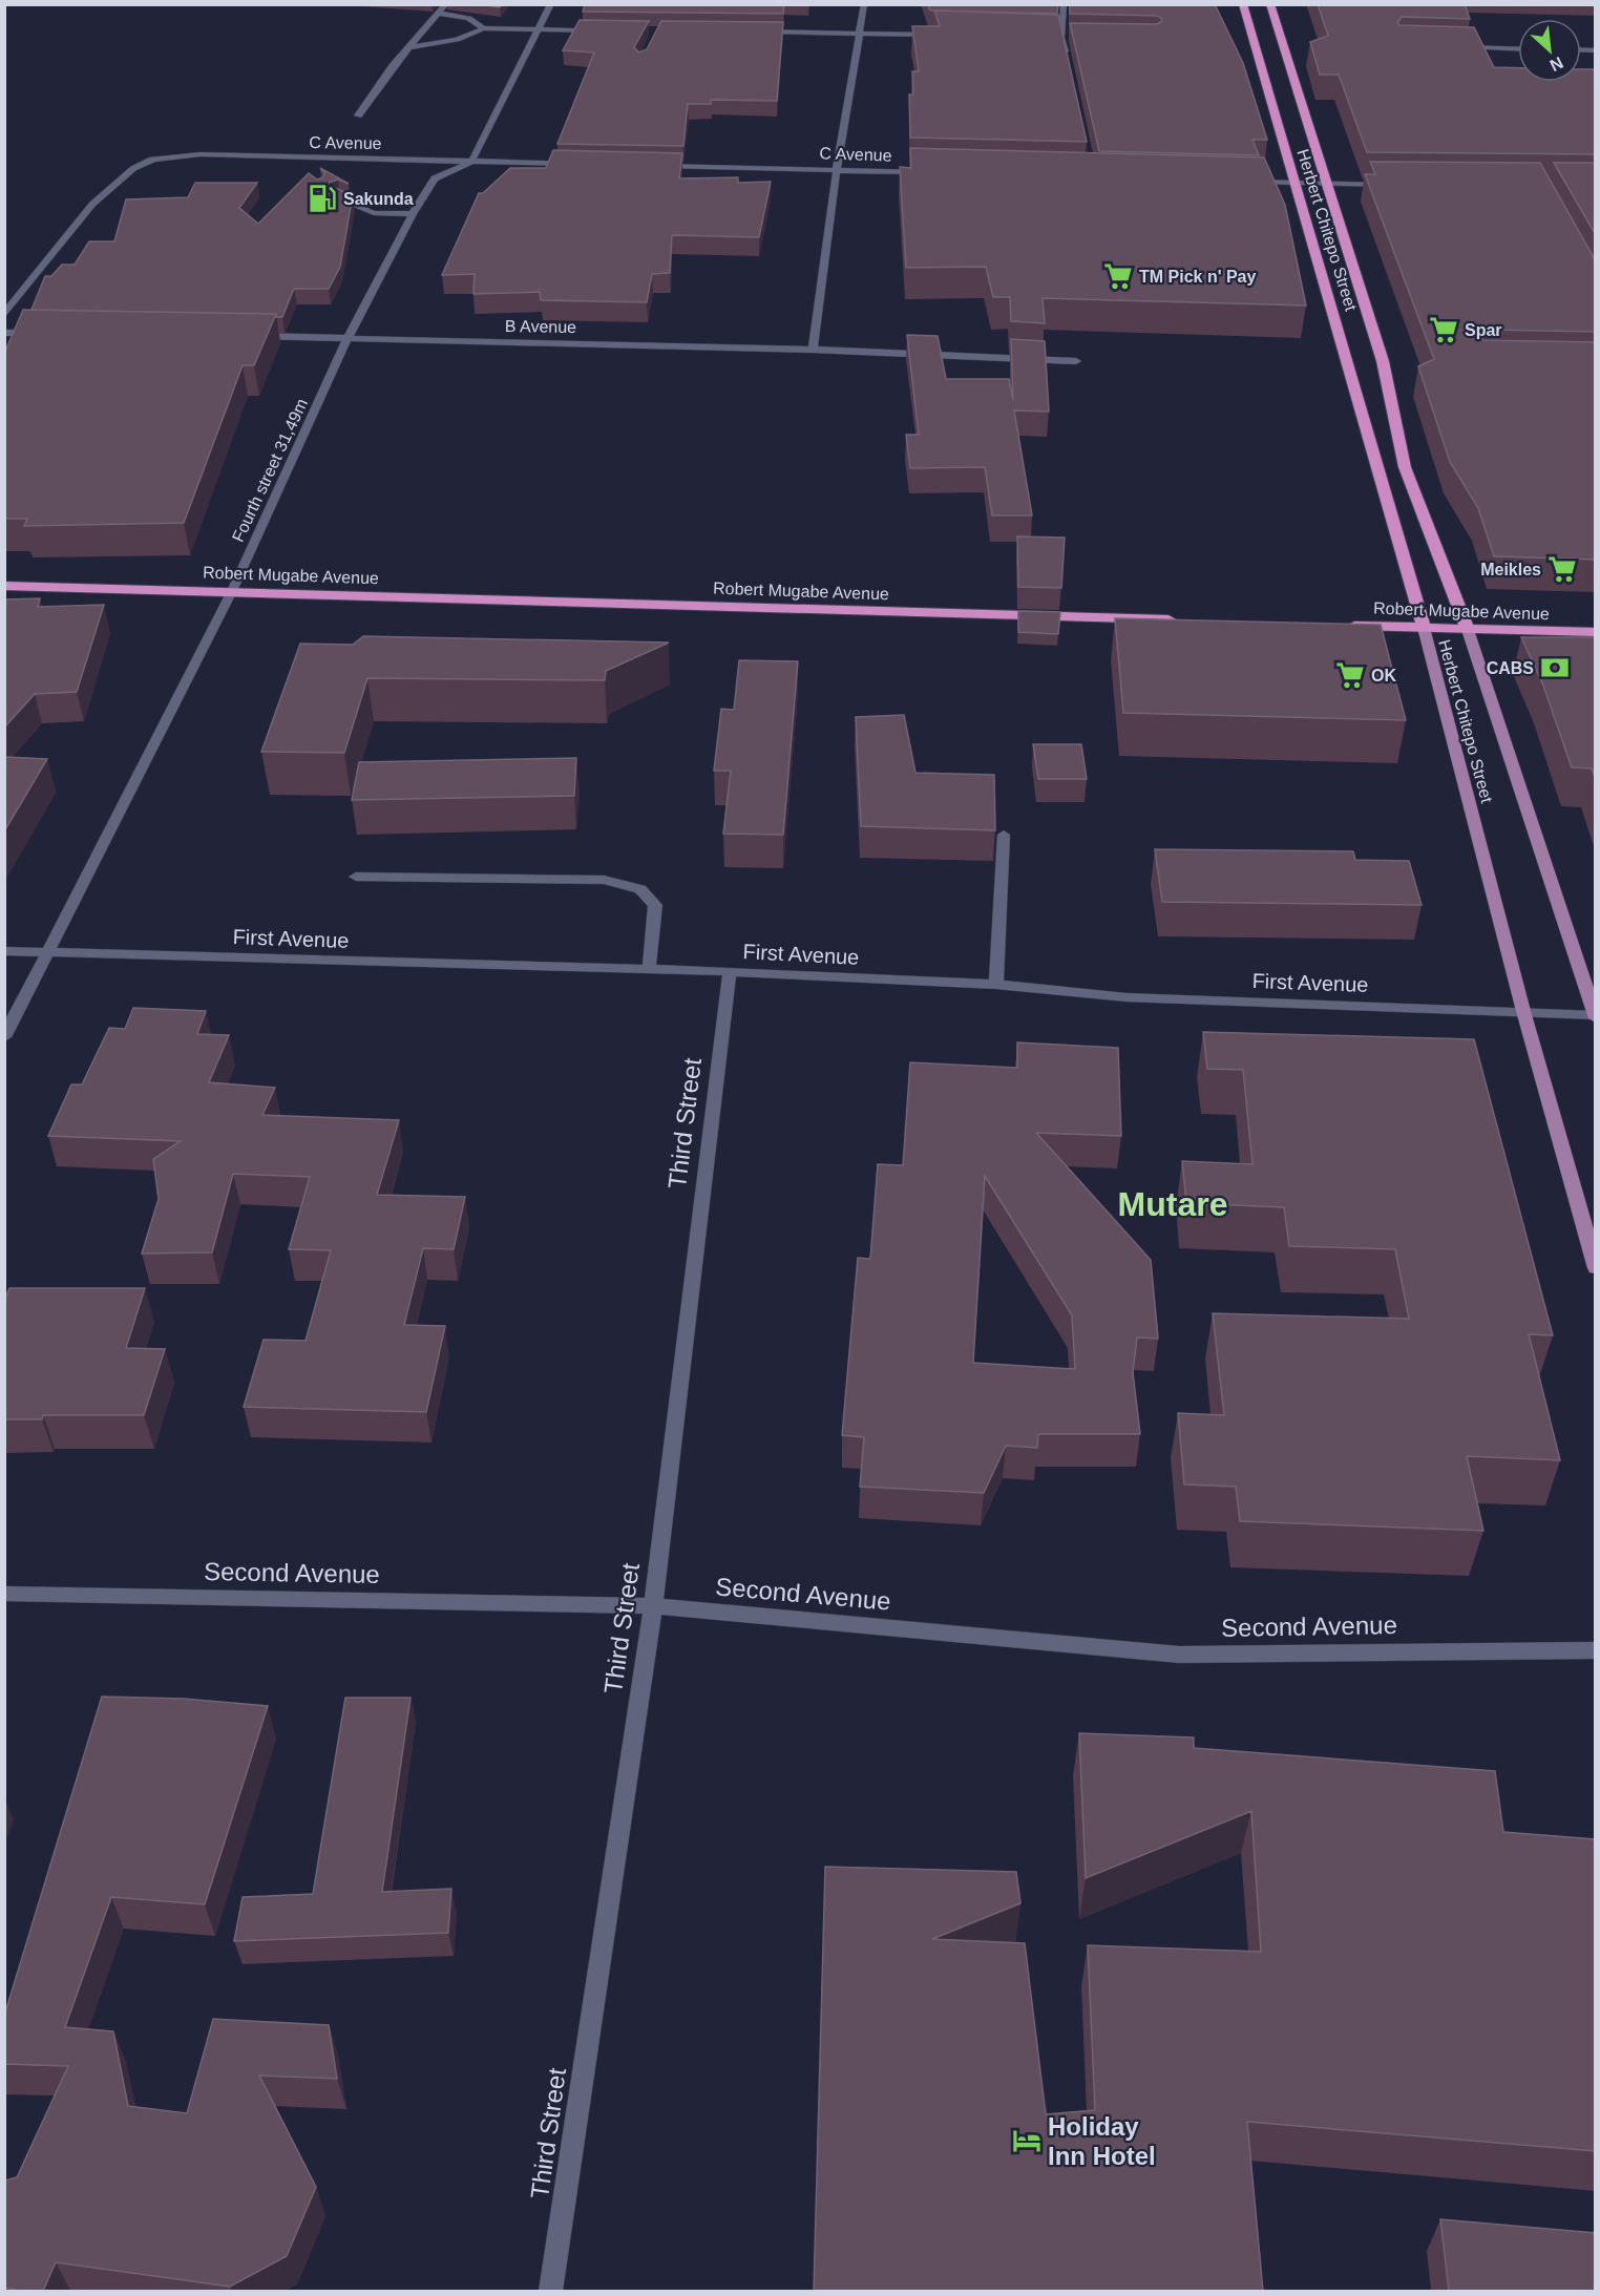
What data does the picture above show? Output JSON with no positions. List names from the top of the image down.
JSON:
{
  "streets": {
    "highway": ["Herbert Chitepo Street", "Robert Mugabe Avenue"],
    "street": [
      "C Avenue",
      "B Avenue",
      "Fourth street 31,49m",
      "First Avenue",
      "Third Street",
      "Second Avenue"
    ]
  },
  "crossings": [
    ["C Avenue", "Fourth street 31,49m"],
    ["Herbert Chitepo Street", "Robert Mugabe Avenue"],
    ["Herbert Chitepo Street", "First Avenue"],
    ["B Avenue", "Fourth street 31,49m"],
    ["Fourth street 31,49m", "Robert Mugabe Avenue"],
    ["Fourth street 31,49m", "First Avenue"],
    ["First Avenue", "Third Street"],
    ["Third Street", "Second Avenue"]
  ],
  "districts": ["Mutare"],
  "places": {
    "fuel station": ["Sakunda"],
    "supermarket": [
      "TM Pick n' Pay",
      "Spar",
      "Meikles",
      "OK"
    ],
    "bank": ["CABS"],
    "hotel": ["Holiday Inn Hotel"]
  },
  "north": "bottom right"
}
